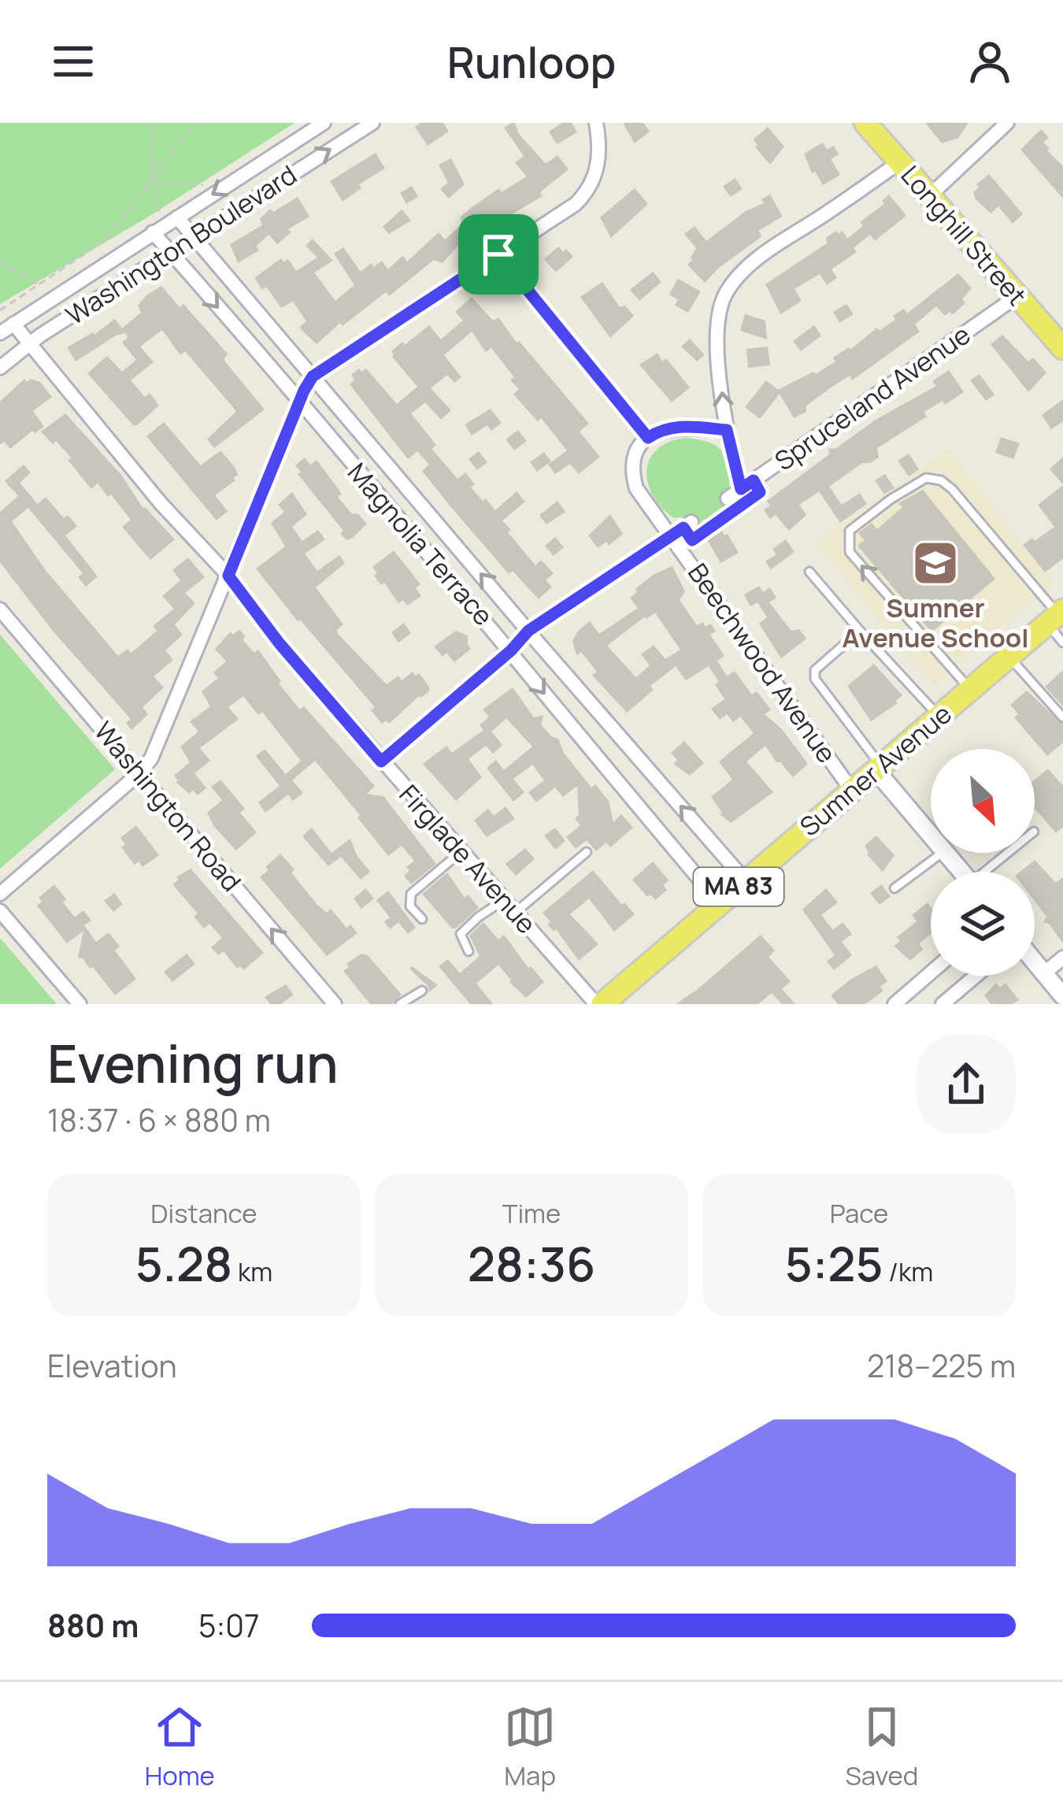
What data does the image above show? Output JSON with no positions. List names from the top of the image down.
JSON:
{
  "streets": {
    "main road": ["Longhill Street", "Sumner Avenue", "MA 83"],
    "street": [
      "Washington Boulevard",
      "Spruceland Avenue",
      "Magnolia Terrace",
      "Beechwood Avenue",
      "Washington Road",
      "Firglade Avenue"
    ]
  },
  "crossings": [
    ["Longhill Street", "Spruceland Avenue"],
    ["Washington Boulevard", "Magnolia Terrace"],
    ["Washington Boulevard", "Firglade Avenue"],
    ["Spruceland Avenue", "Beechwood Avenue"],
    ["Magnolia Terrace", "Sumner Avenue"],
    ["Beechwood Avenue", "Sumner Avenue"],
    ["Sumner Avenue", "Firglade Avenue"]
  ],
  "one_way": ["Washington Road"],
  "places": {
    "school or university": ["Sumner Avenue School"]
  },
  "north": "bottom right",
  "page": {
    "header": "Runloop",
    "heading": ["Evening run", "18:37 · 6 × 880 m"],
    "stats": [
      ["Distance", "5.28 km"],
      ["Time", "28:36"],
      ["Pace", "5:25 /km"]
    ],
    "chart": ["Elevation", "218–225 m"],
    "list": [
      {
        "name": "880 m",
        "note": "5:07"
      }
    ],
    "tabs": ["Home", "Map", "Saved"]
  }
}
